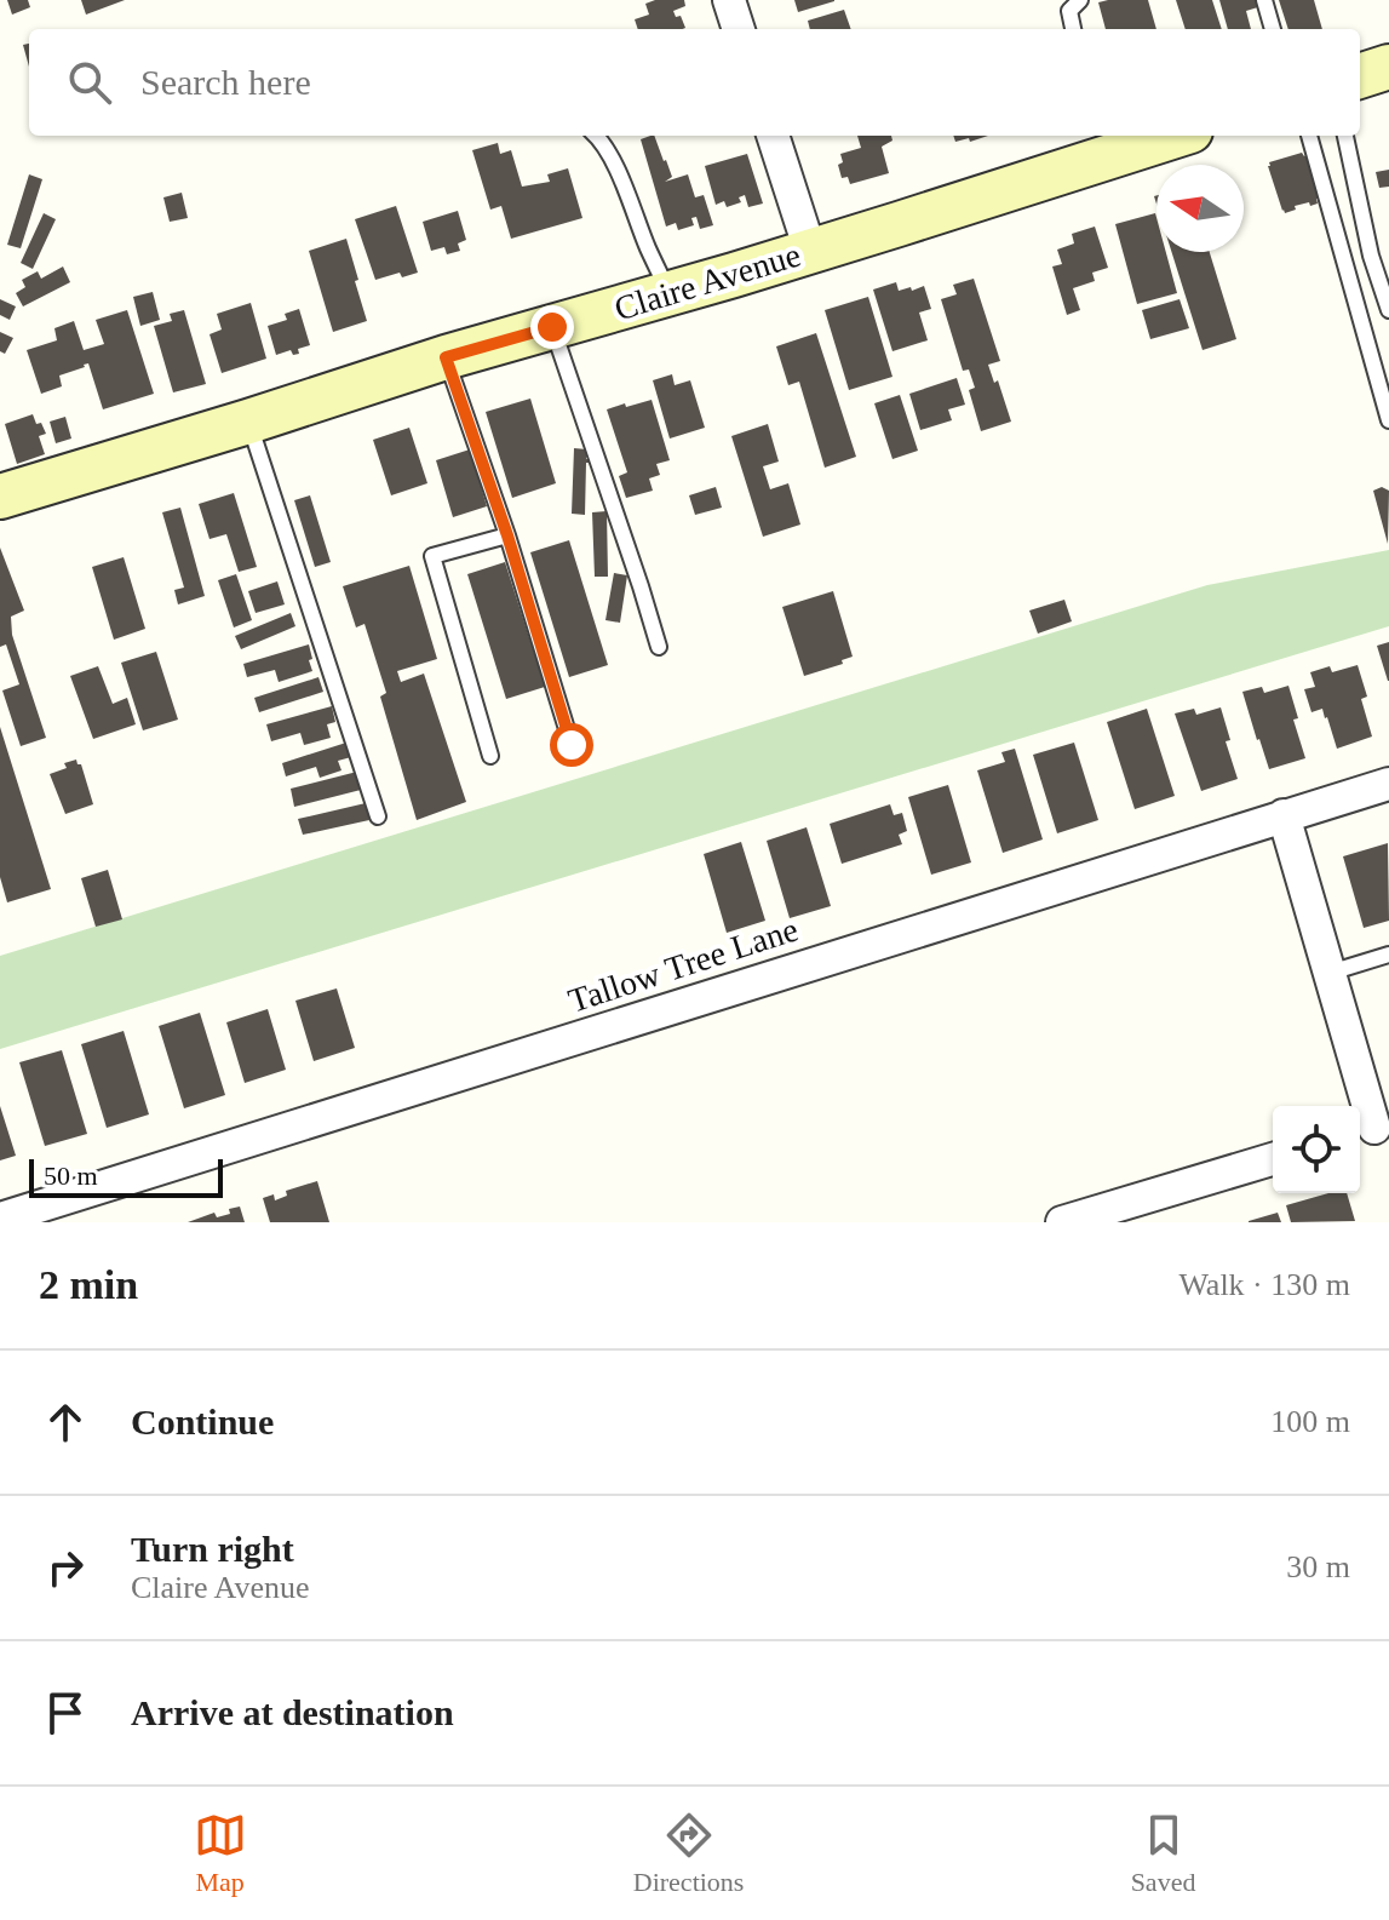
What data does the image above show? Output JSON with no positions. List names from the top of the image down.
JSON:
{
  "streets": {
    "street": ["Claire Avenue", "Tallow Tree Lane"]
  },
  "scale_bar": "50 m",
  "north": "left",
  "page": {
    "search": "Search here",
    "scale": "50 m",
    "heading": ["2 min", "Walk · 130 m"],
    "list": [
      ["Continue", "100 m"],
      ["Turn right", "Claire Avenue", "30 m"],
      "Arrive at destination"
    ],
    "nav": ["Map", "Directions", "Saved"]
  }
}
